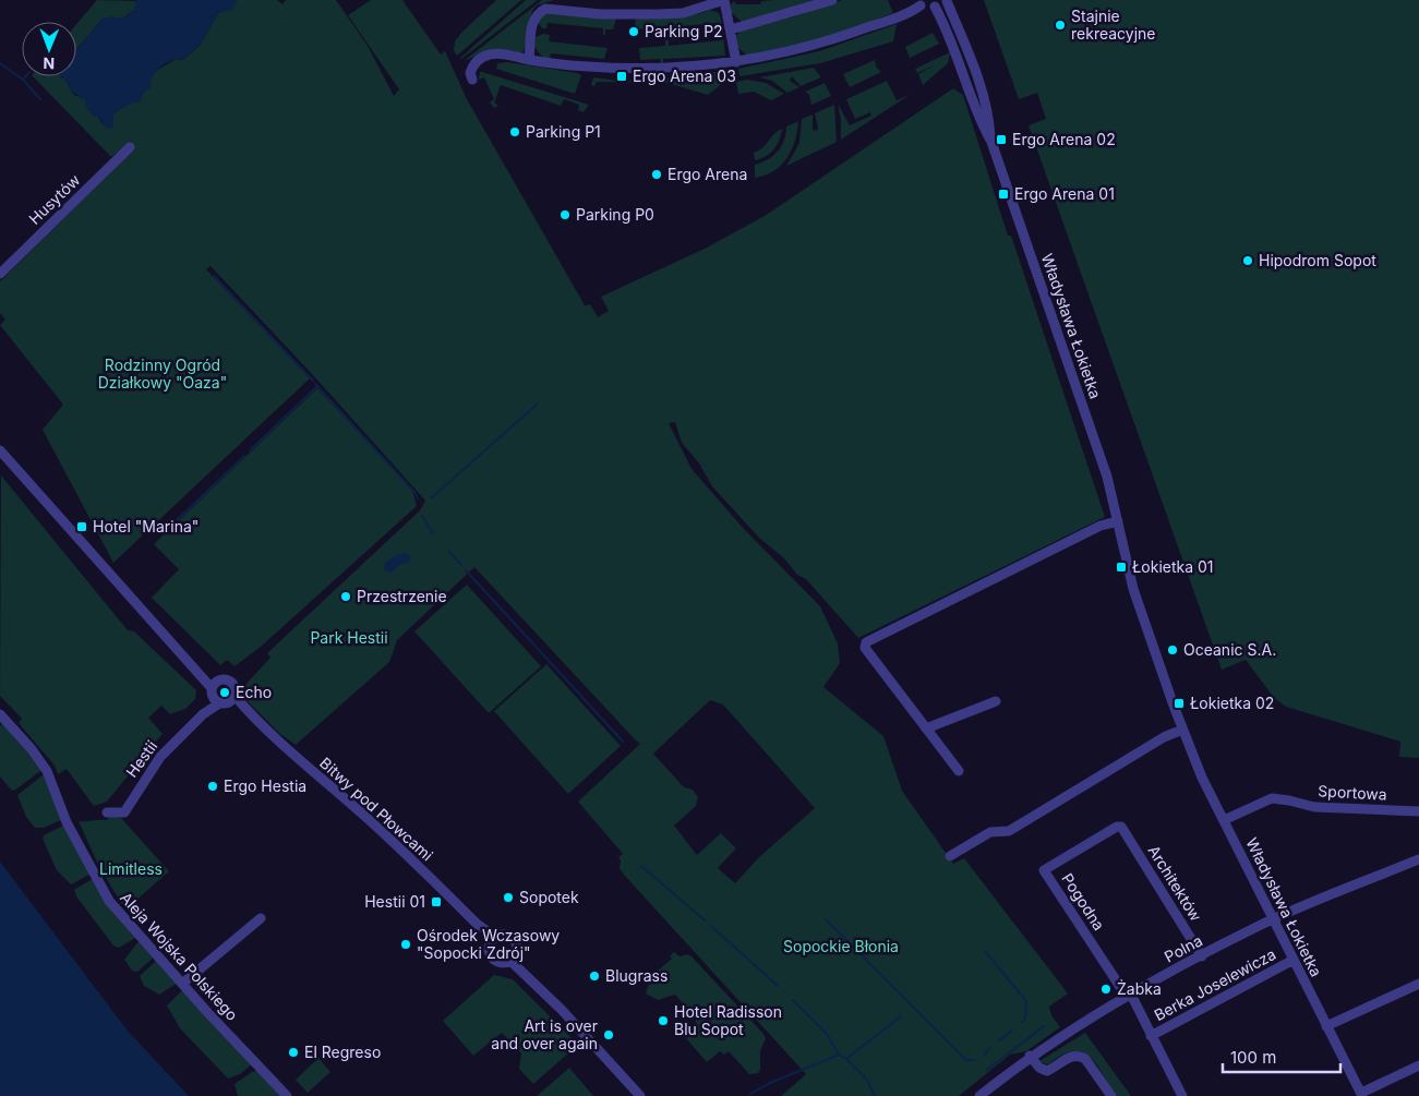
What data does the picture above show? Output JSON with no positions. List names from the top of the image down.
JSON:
{
  "streets": {
    "street": [
      "Husytów",
      "Władysława Łokietka",
      "Hestii",
      "Sportowa",
      "Bitwy pod Płowcami",
      "Architektów",
      "Pogodna",
      "Polna",
      "Aleja Wojska Polskiego",
      "Berka Joselewicza"
    ]
  },
  "crossings": [
    ["Władysława Łokietka", "Sportowa"],
    ["Władysława Łokietka", "Polna"],
    ["Władysława Łokietka", "Berka Joselewicza"],
    ["Hestii", "Bitwy pod Płowcami"],
    ["Architektów", "Pogodna"],
    ["Architektów", "Polna"],
    ["Pogodna", "Polna"],
    ["Pogodna", "Berka Joselewicza"],
    ["Polna", "Berka Joselewicza"]
  ],
  "parks": [
    "Rodzinny Ogród Działkowy \"Oaza\"",
    "Park Hestii",
    "Limitless",
    "Sopockie Błonia"
  ],
  "places": {
    "other": [
      "Stajnie rekreacyjne",
      "Parking P2",
      "Parking P1",
      "Ergo Arena",
      "Parking P0",
      "Hipodrom Sopot",
      "Przestrzenie",
      "Oceanic S.A.",
      "Echo",
      "Ergo Hestia",
      "Sopotek",
      "Ośrodek Wczasowy \"Sopocki Zdrój\"",
      "Blugrass",
      "Żabka",
      "Hotel Radisson Blu Sopot",
      "Art is over and over again",
      "El Regreso"
    ],
    "transit": [
      "Ergo Arena 03",
      "Ergo Arena 02",
      "Ergo Arena 01",
      "Hotel \"Marina\"",
      "Łokietka 01",
      "Łokietka 02",
      "Hestii 01"
    ]
  },
  "scale_bar": "100 m",
  "north": "bottom"
}
